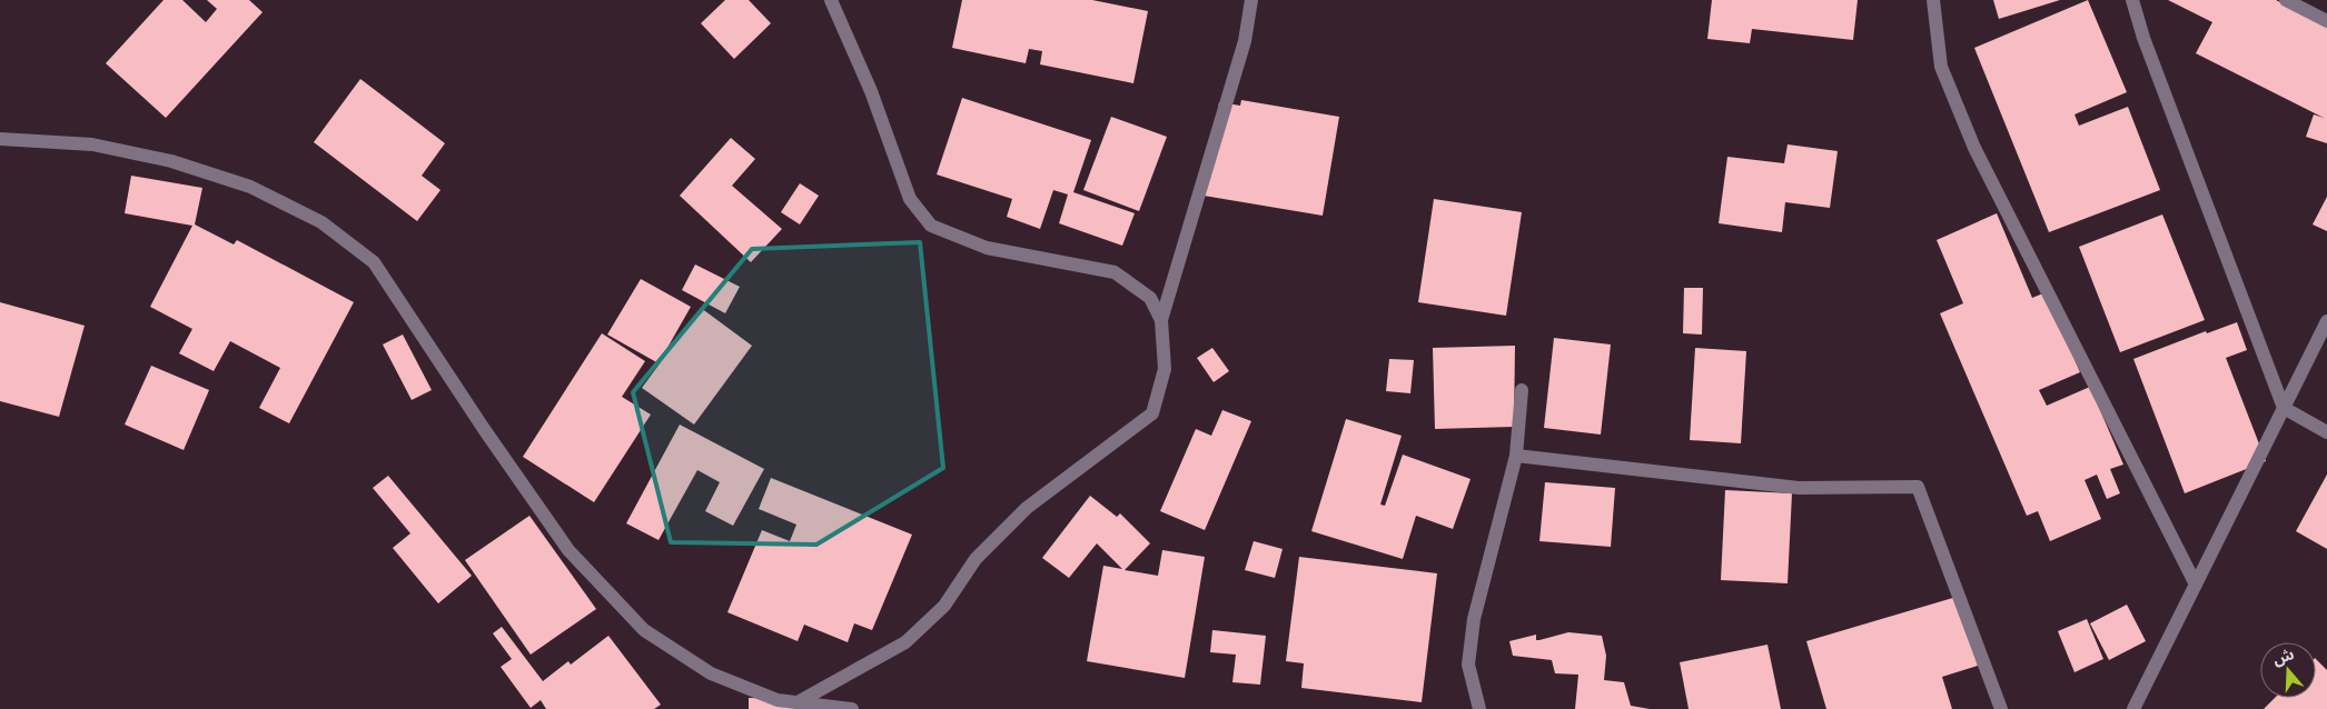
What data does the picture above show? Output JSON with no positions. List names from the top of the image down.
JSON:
{
  "north": "top"
}
